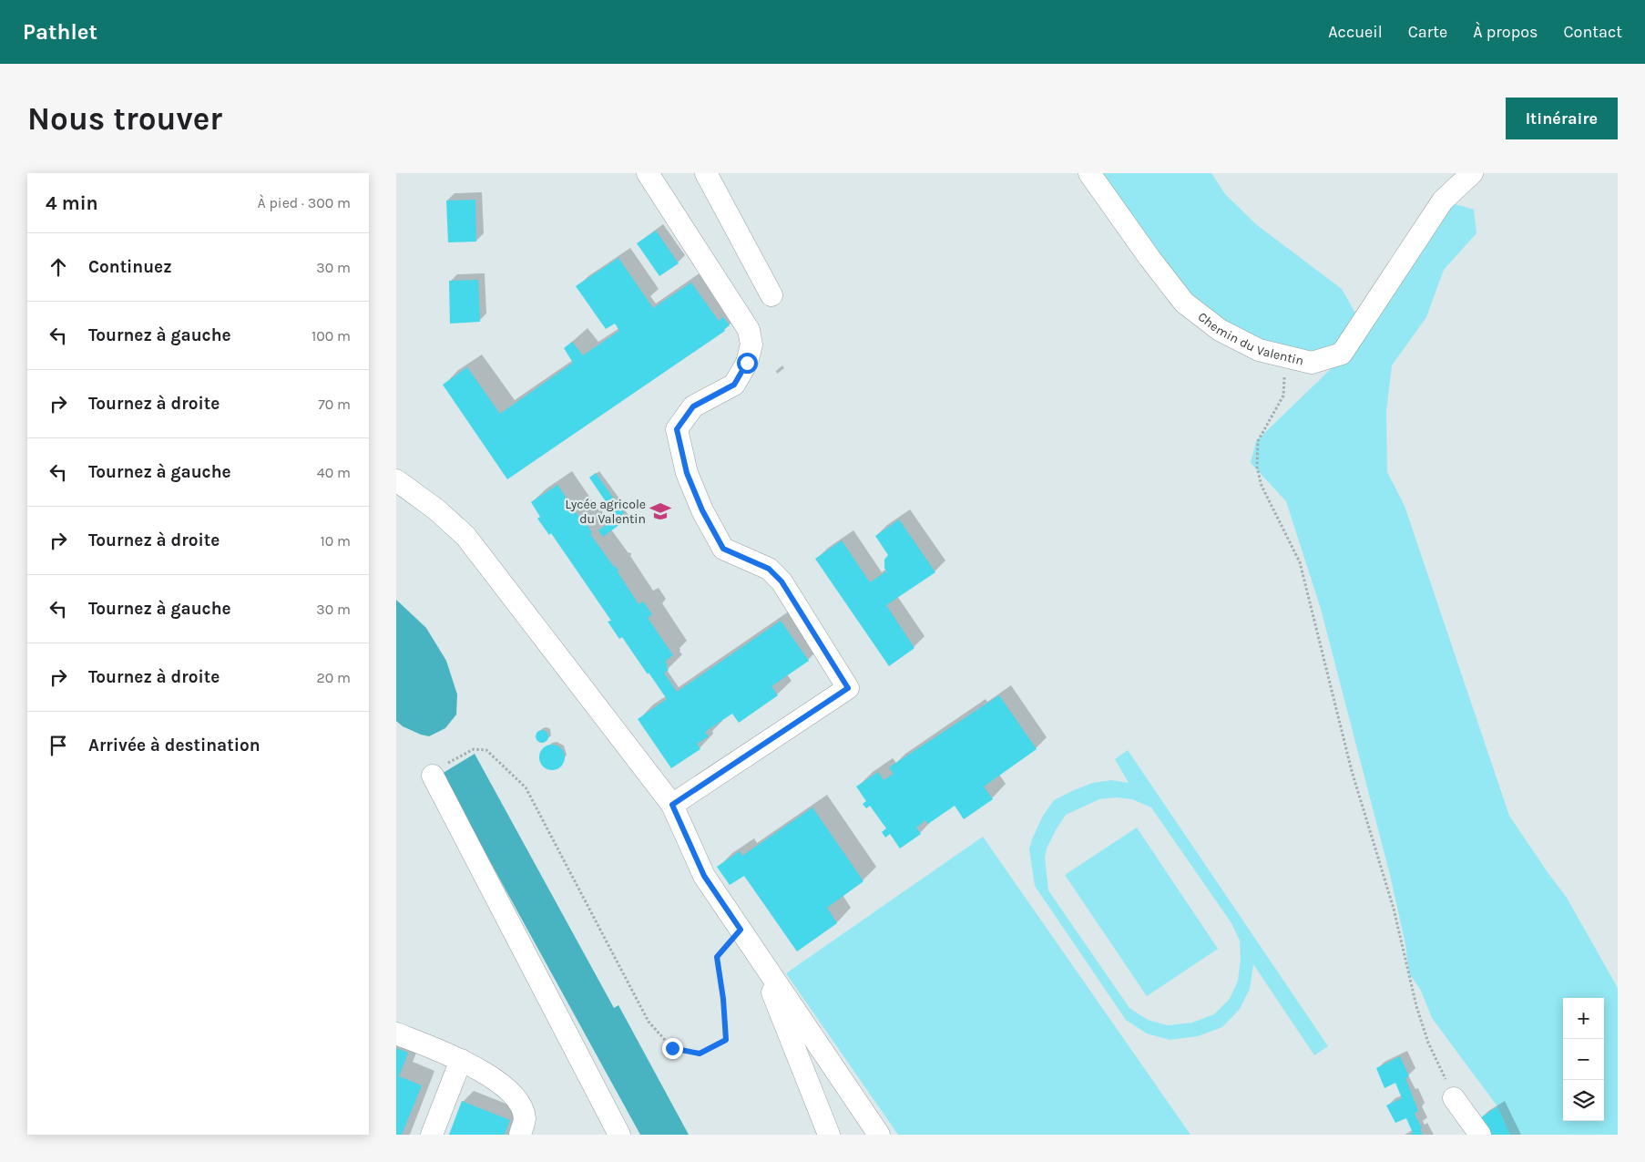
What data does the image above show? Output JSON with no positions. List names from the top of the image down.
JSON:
{
  "streets": {
    "street": ["Chemin du Valentin"]
  },
  "places": {
    "school or university": ["Lycée agricole du Valentin"]
  },
  "page": {
    "header": "Pathlet",
    "nav": [
      "Accueil",
      "Carte",
      "À propos",
      "Contact"
    ],
    "buttons": "Itinéraire",
    "title": "Nous trouver",
    "heading": ["4 min", "À pied · 300 m"],
    "list": [
      ["Continuez", "30 m"],
      ["Tournez à gauche", "100 m"],
      ["Tournez à droite", "70 m"],
      ["Tournez à gauche", "40 m"],
      ["Tournez à droite", "10 m"],
      ["Tournez à gauche", "30 m"],
      ["Tournez à droite", "20 m"],
      "Arrivée à destination"
    ],
    "map_buttons": ["+", "−"]
  }
}
